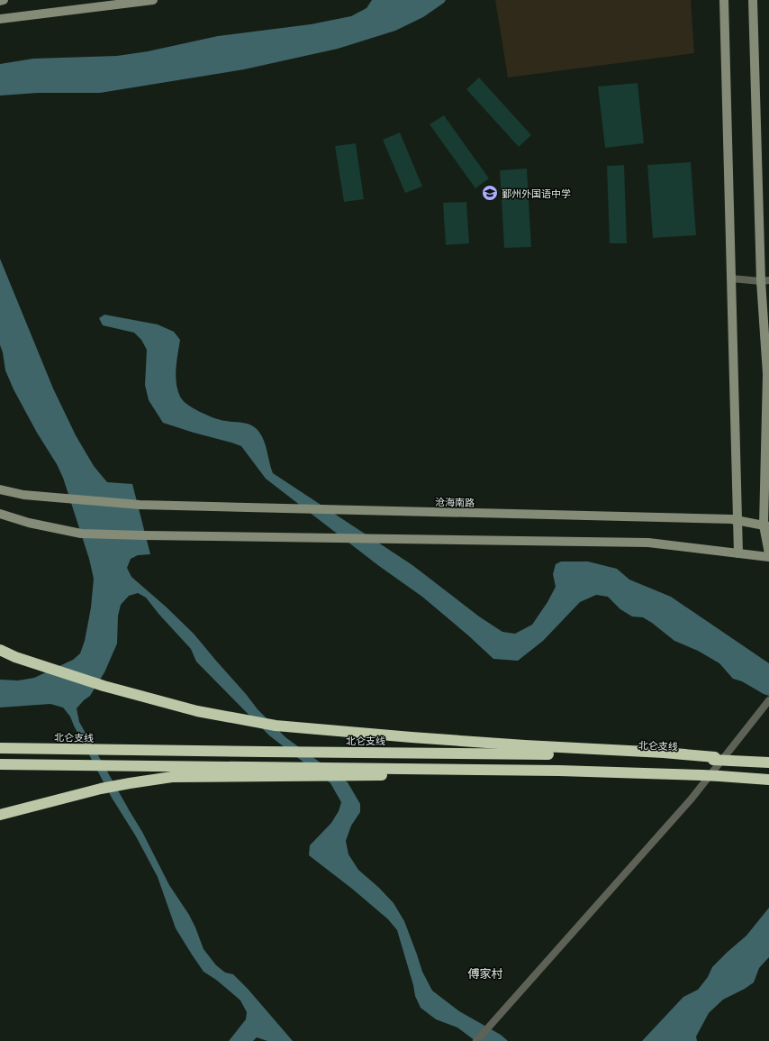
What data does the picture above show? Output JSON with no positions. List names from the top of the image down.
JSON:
{
  "streets": {
    "highway": ["北仑支线"],
    "main road": ["沧海南路"]
  },
  "districts": ["傅家村"],
  "places": {
    "school or university": ["鄞州外国语中学"]
  }
}
